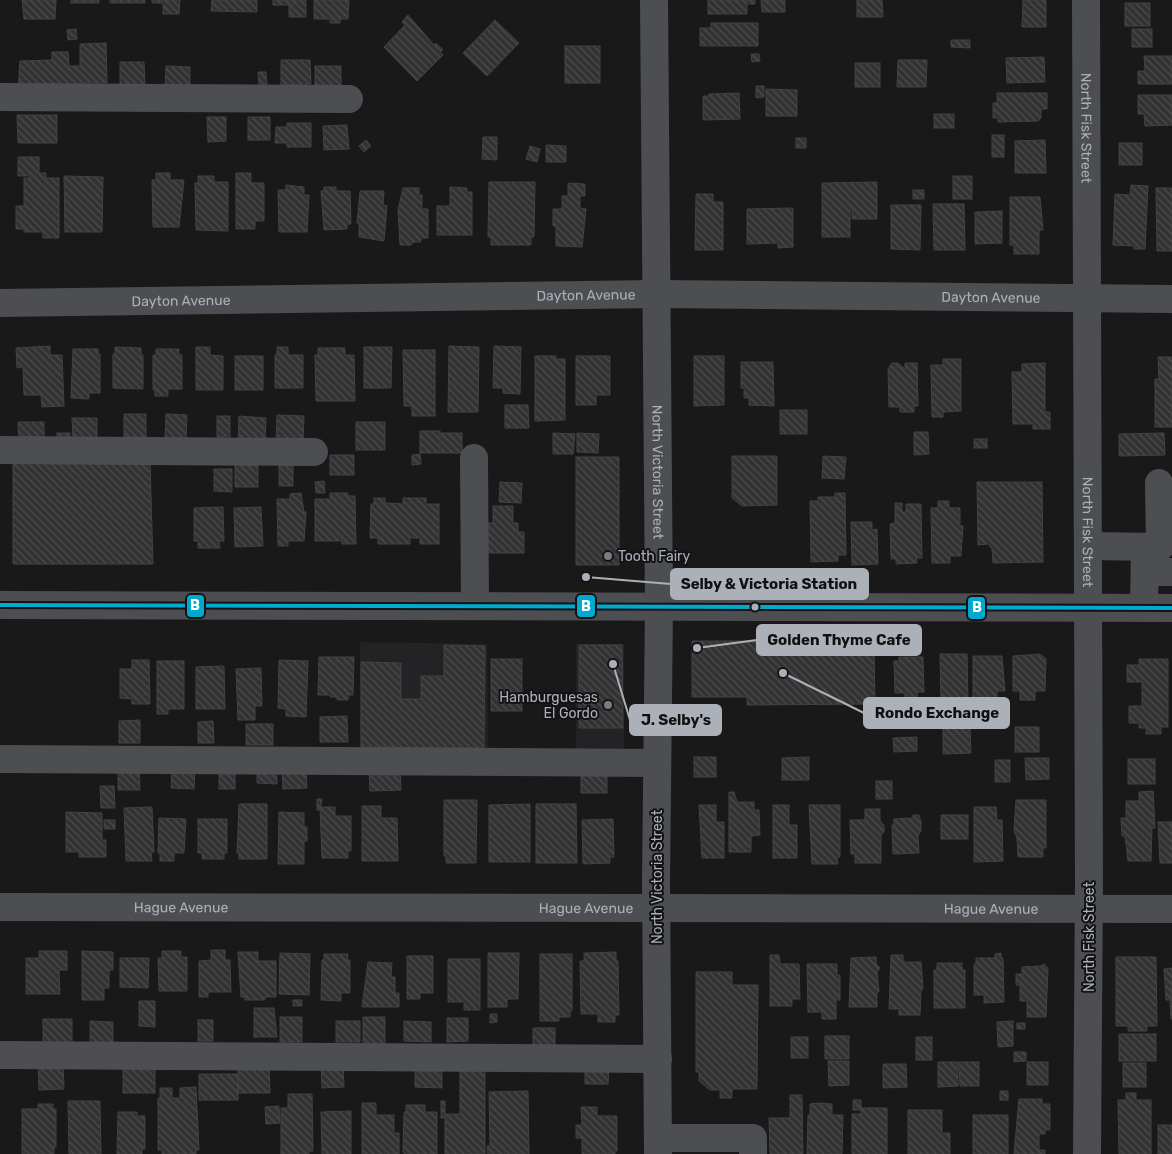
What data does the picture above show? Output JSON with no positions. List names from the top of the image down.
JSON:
{
  "streets": {
    "street": [
      "North Fisk Street",
      "Dayton Avenue",
      "North Victoria Street",
      "Hague Avenue"
    ]
  },
  "crossings": [
    ["North Fisk Street", "Dayton Avenue"],
    ["North Fisk Street", "Hague Avenue"],
    ["Dayton Avenue", "North Victoria Street"],
    ["North Victoria Street", "Hague Avenue"]
  ],
  "places": [
    "Tooth Fairy",
    "Selby & Victoria Station",
    "Golden Thyme Cafe",
    "J. Selby's",
    "Rondo Exchange",
    "Hamburguesas El Gordo"
  ],
  "lines": ["transit line B"]
}
